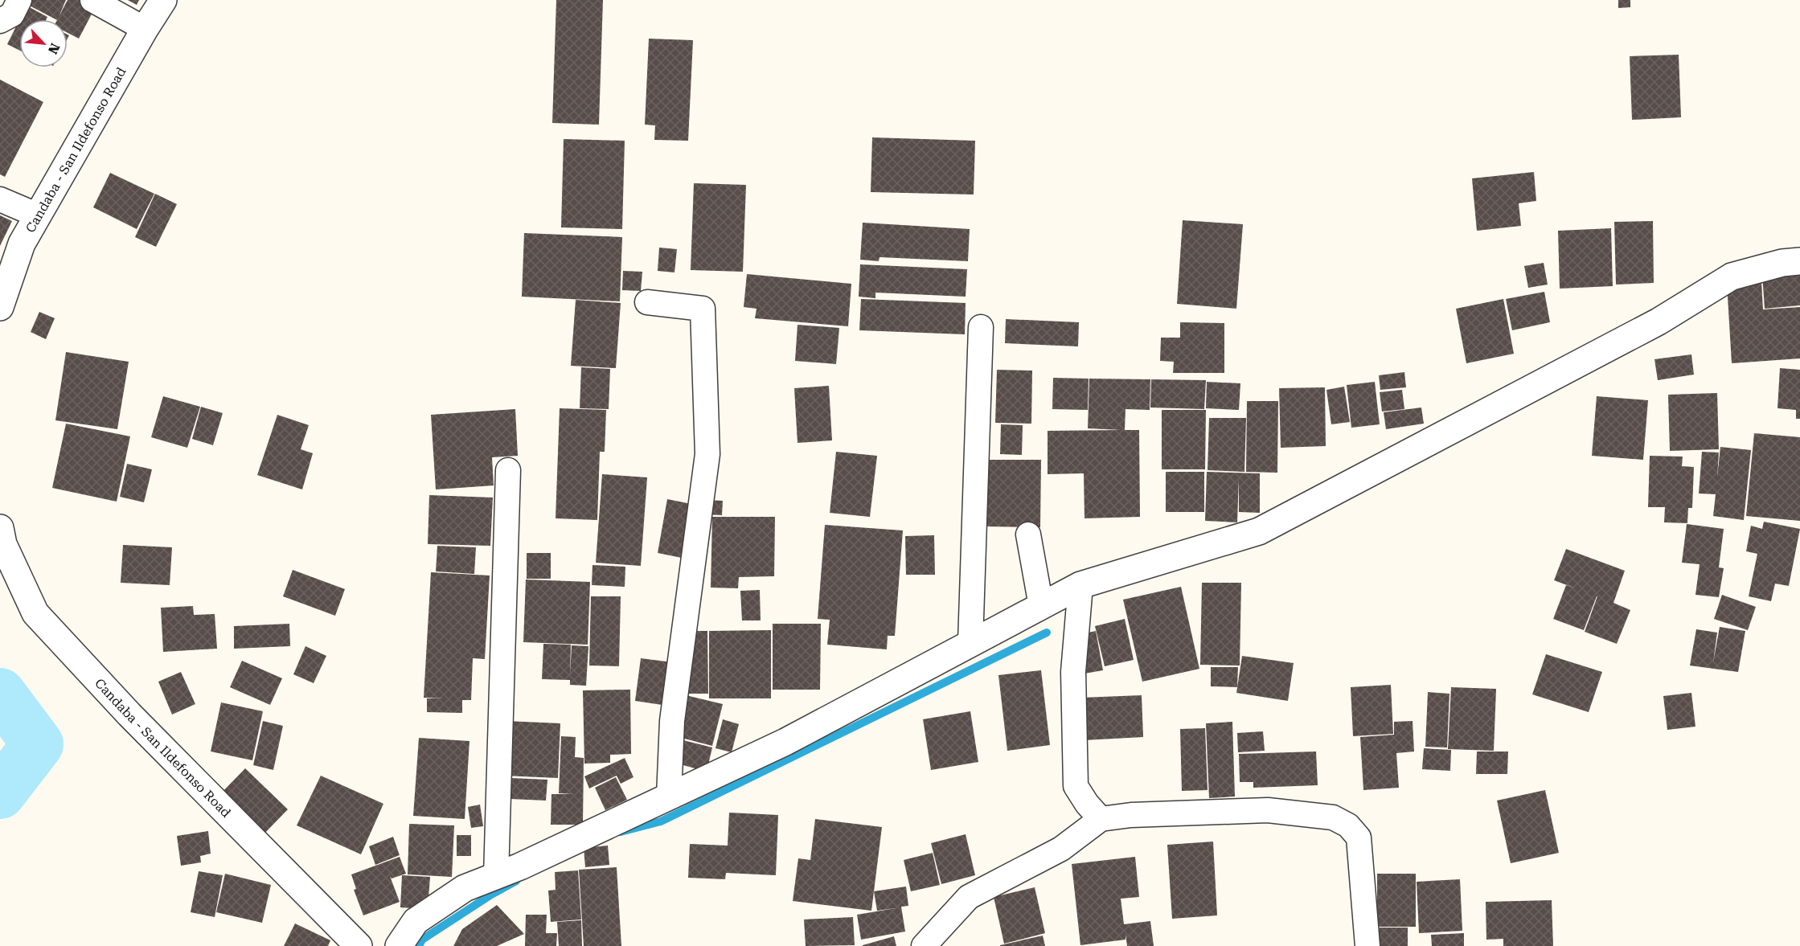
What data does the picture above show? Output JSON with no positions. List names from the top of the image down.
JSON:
{
  "streets": {
    "street": ["Candaba - San Ildefonso Road"]
  },
  "north": "bottom right"
}
